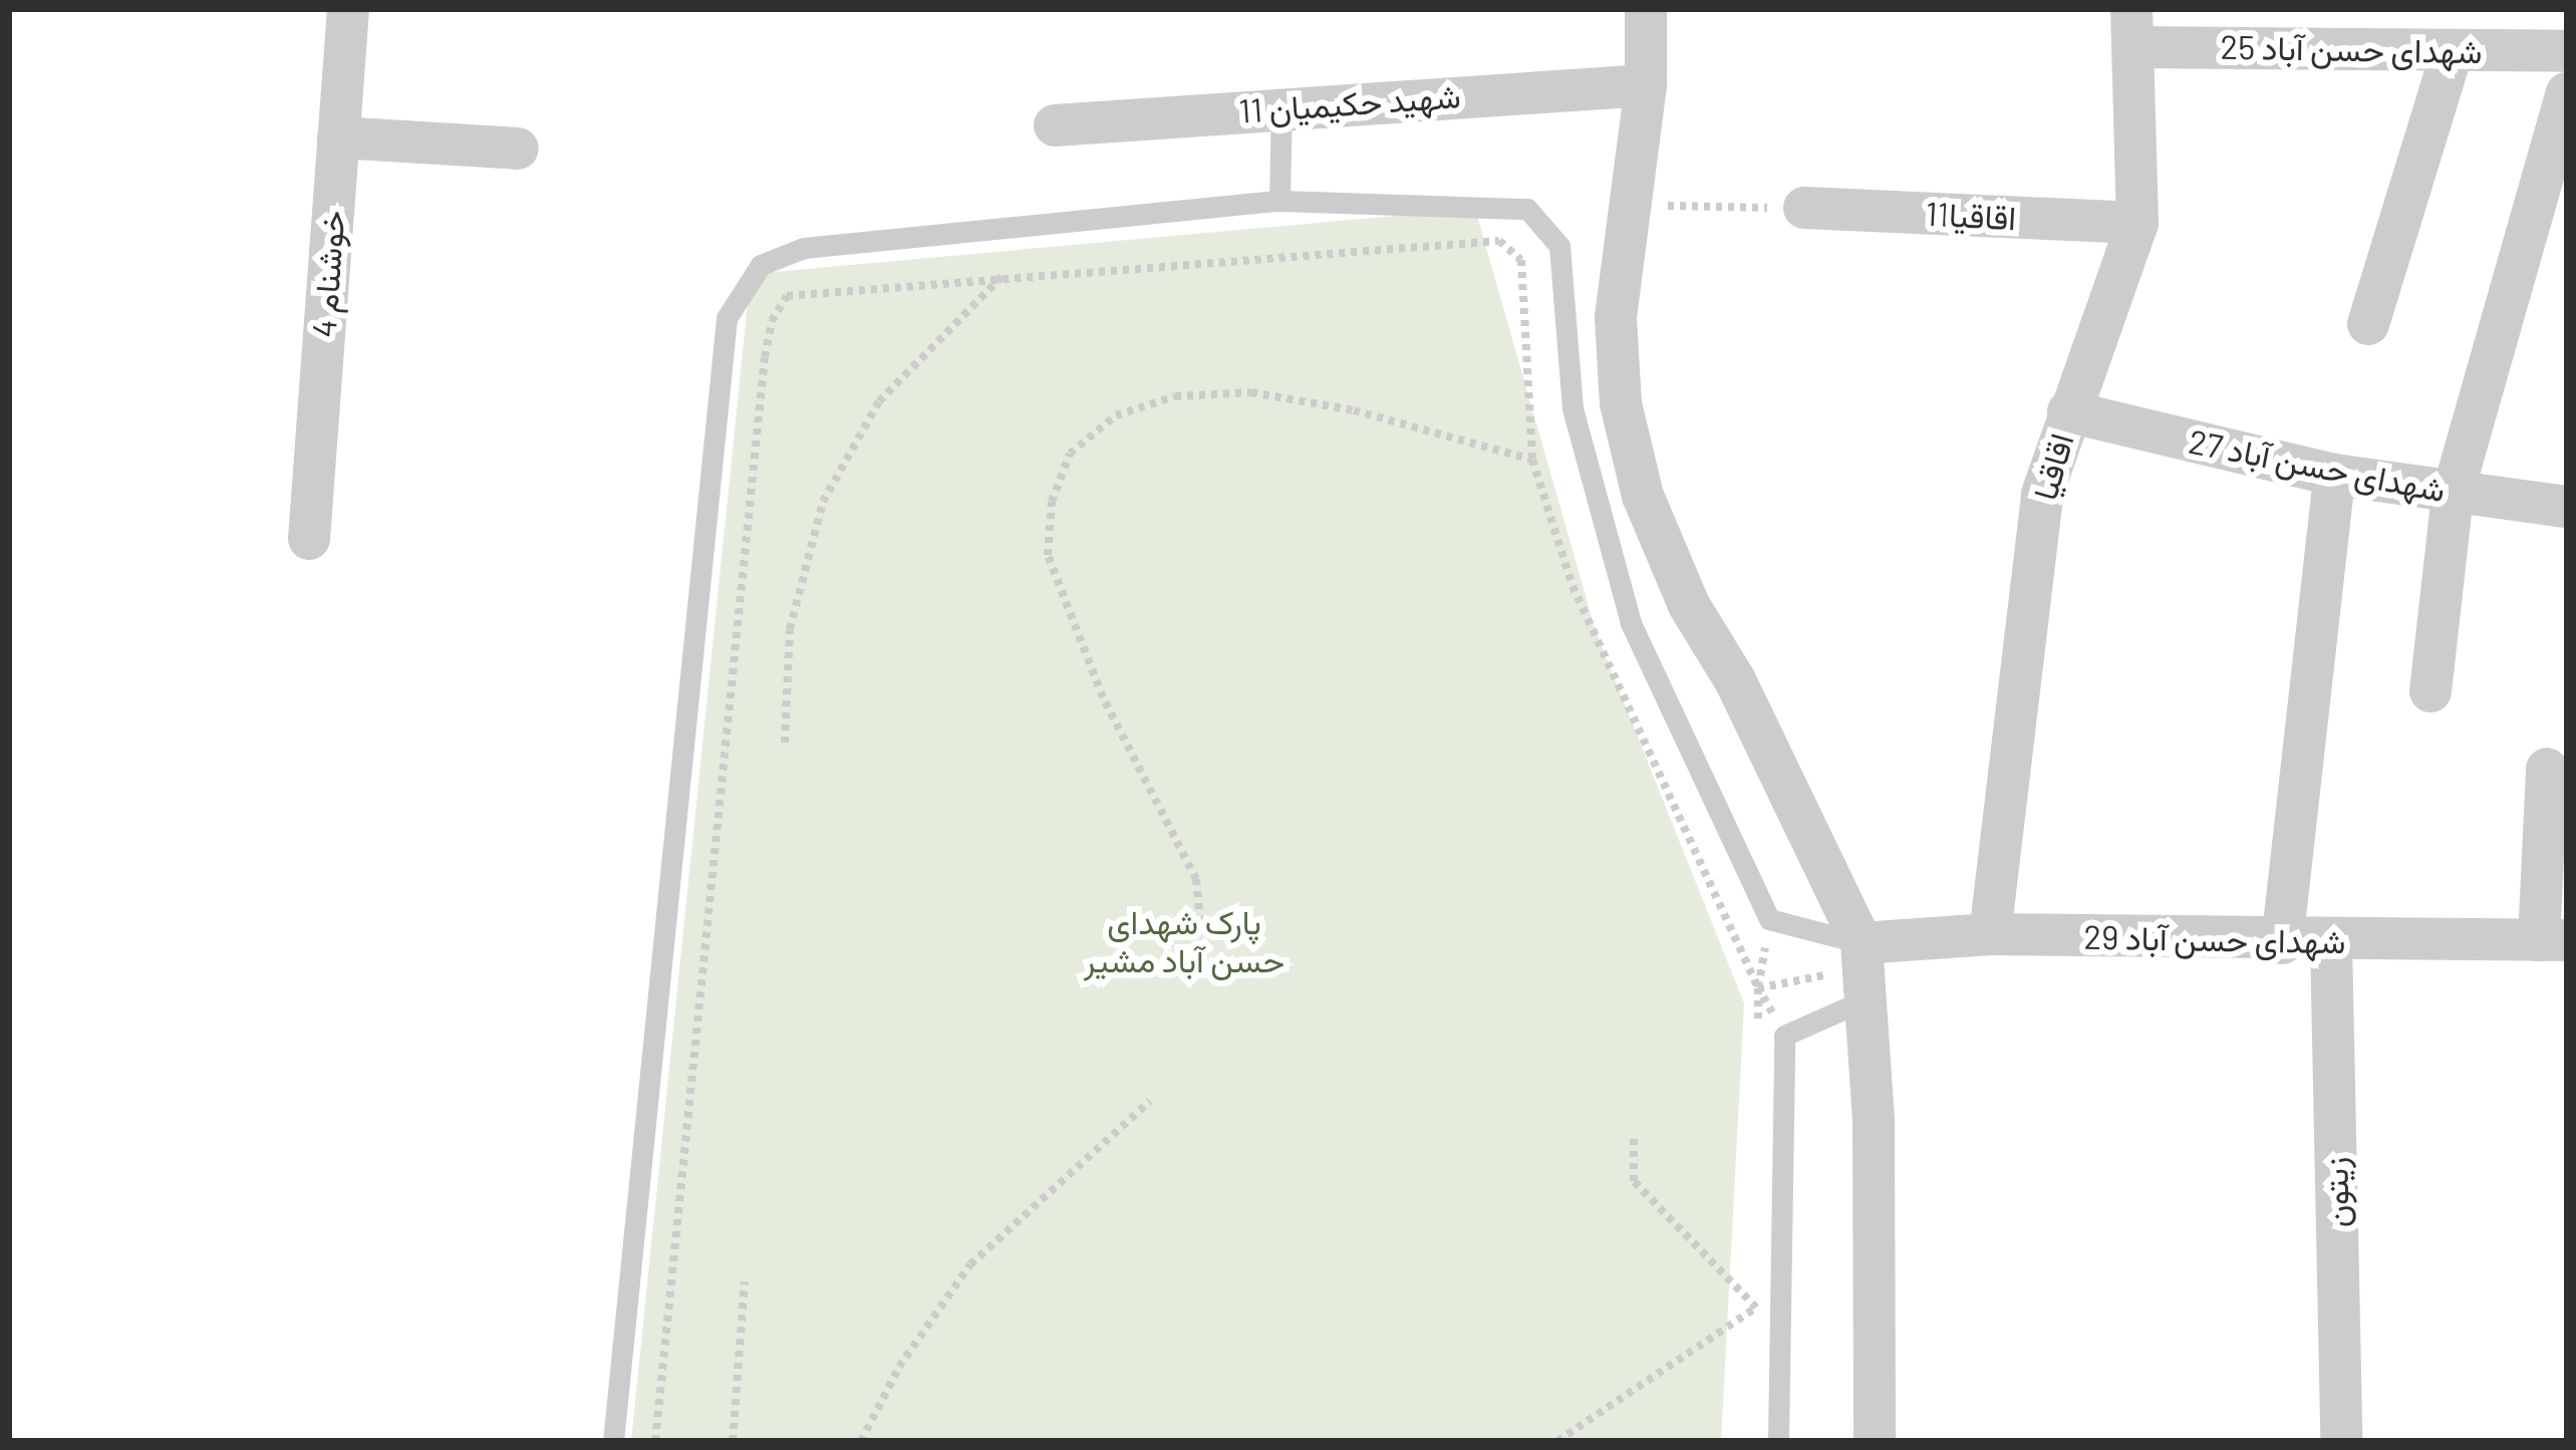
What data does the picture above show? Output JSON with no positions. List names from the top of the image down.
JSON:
{
  "streets": {
    "street": [
      "شهدای حسن آباد 25",
      "شهید حکیمیان 11",
      "11اقاقیا",
      "خوشنام 4",
      "شهدای حسن آباد 27",
      "اقاقیا",
      "شهدای حسن آباد 29",
      "زیتون"
    ]
  },
  "crossings": [
    ["شهدای حسن آباد 25", "اقاقیا"],
    ["11اقاقیا", "اقاقیا"],
    ["شهدای حسن آباد 27", "اقاقیا"],
    ["اقاقیا", "شهدای حسن آباد 29"],
    ["شهدای حسن آباد 29", "زیتون"]
  ],
  "parks": ["پارک شهدای حسن آباد مشیر"]
}
